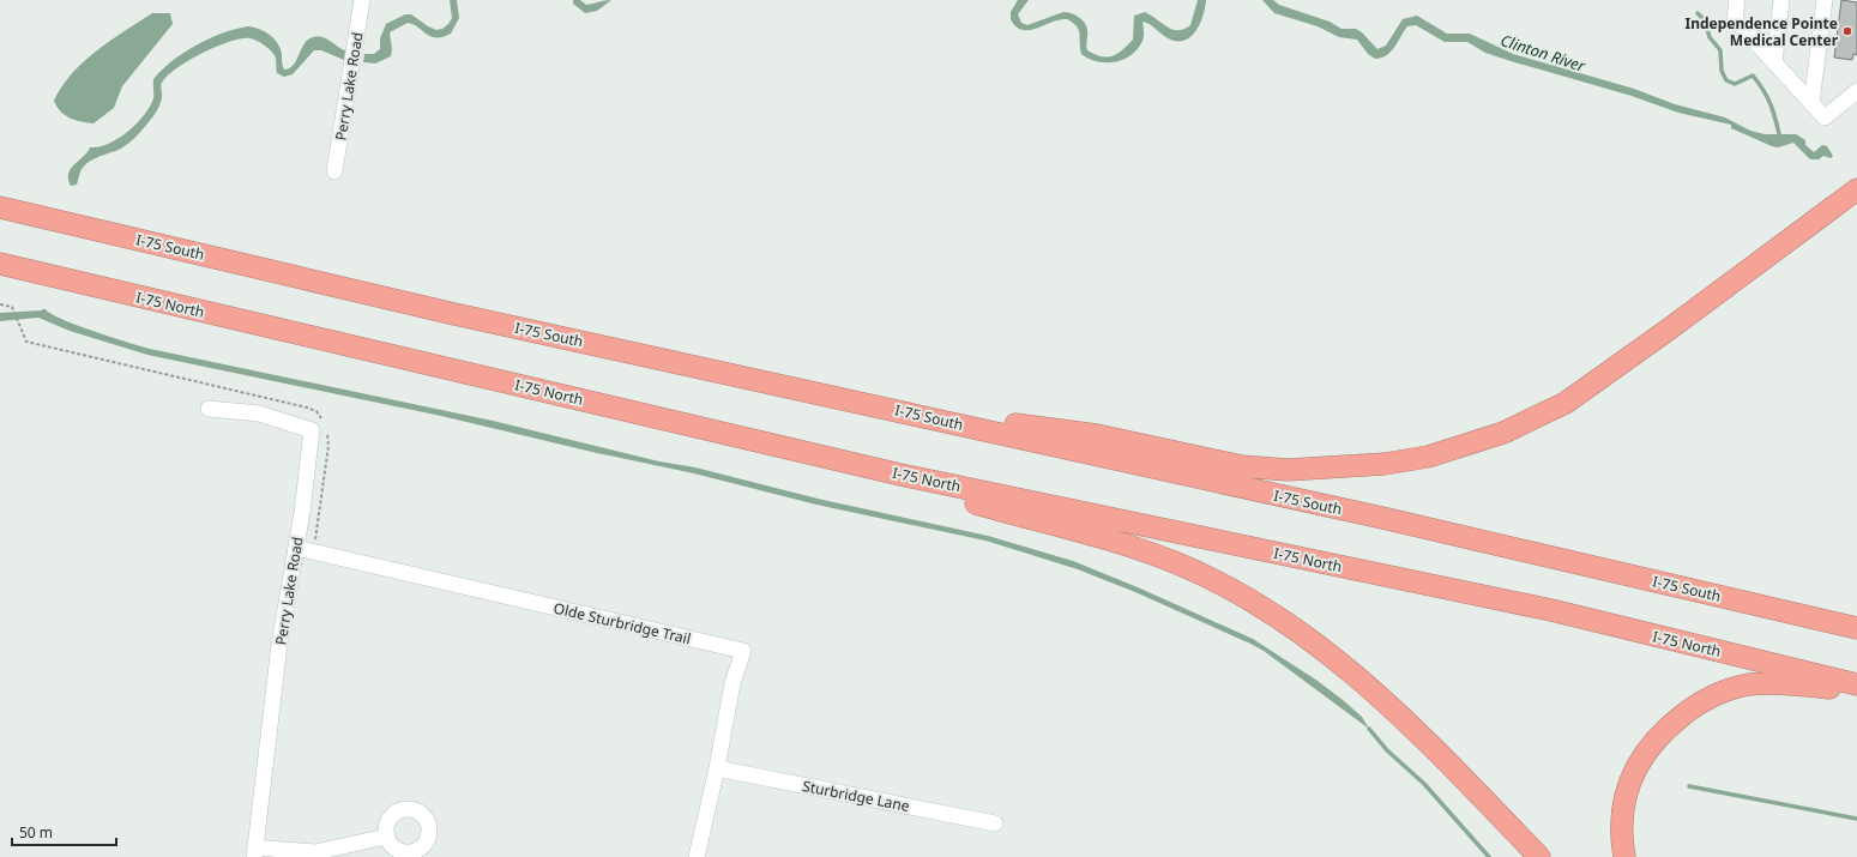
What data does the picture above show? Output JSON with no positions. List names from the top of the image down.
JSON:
{
  "streets": {
    "highway": ["I-75 South", "I-75 North"],
    "street": ["Perry Lake Road", "Olde Sturbridge Trail", "Sturbridge Lane"]
  },
  "crossings": [
    ["Perry Lake Road", "Olde Sturbridge Trail"],
    ["Olde Sturbridge Trail", "Sturbridge Lane"]
  ],
  "water": ["Clinton River"],
  "places": ["Independence Pointe Medical Center"],
  "scale_bar": "50 m"
}
